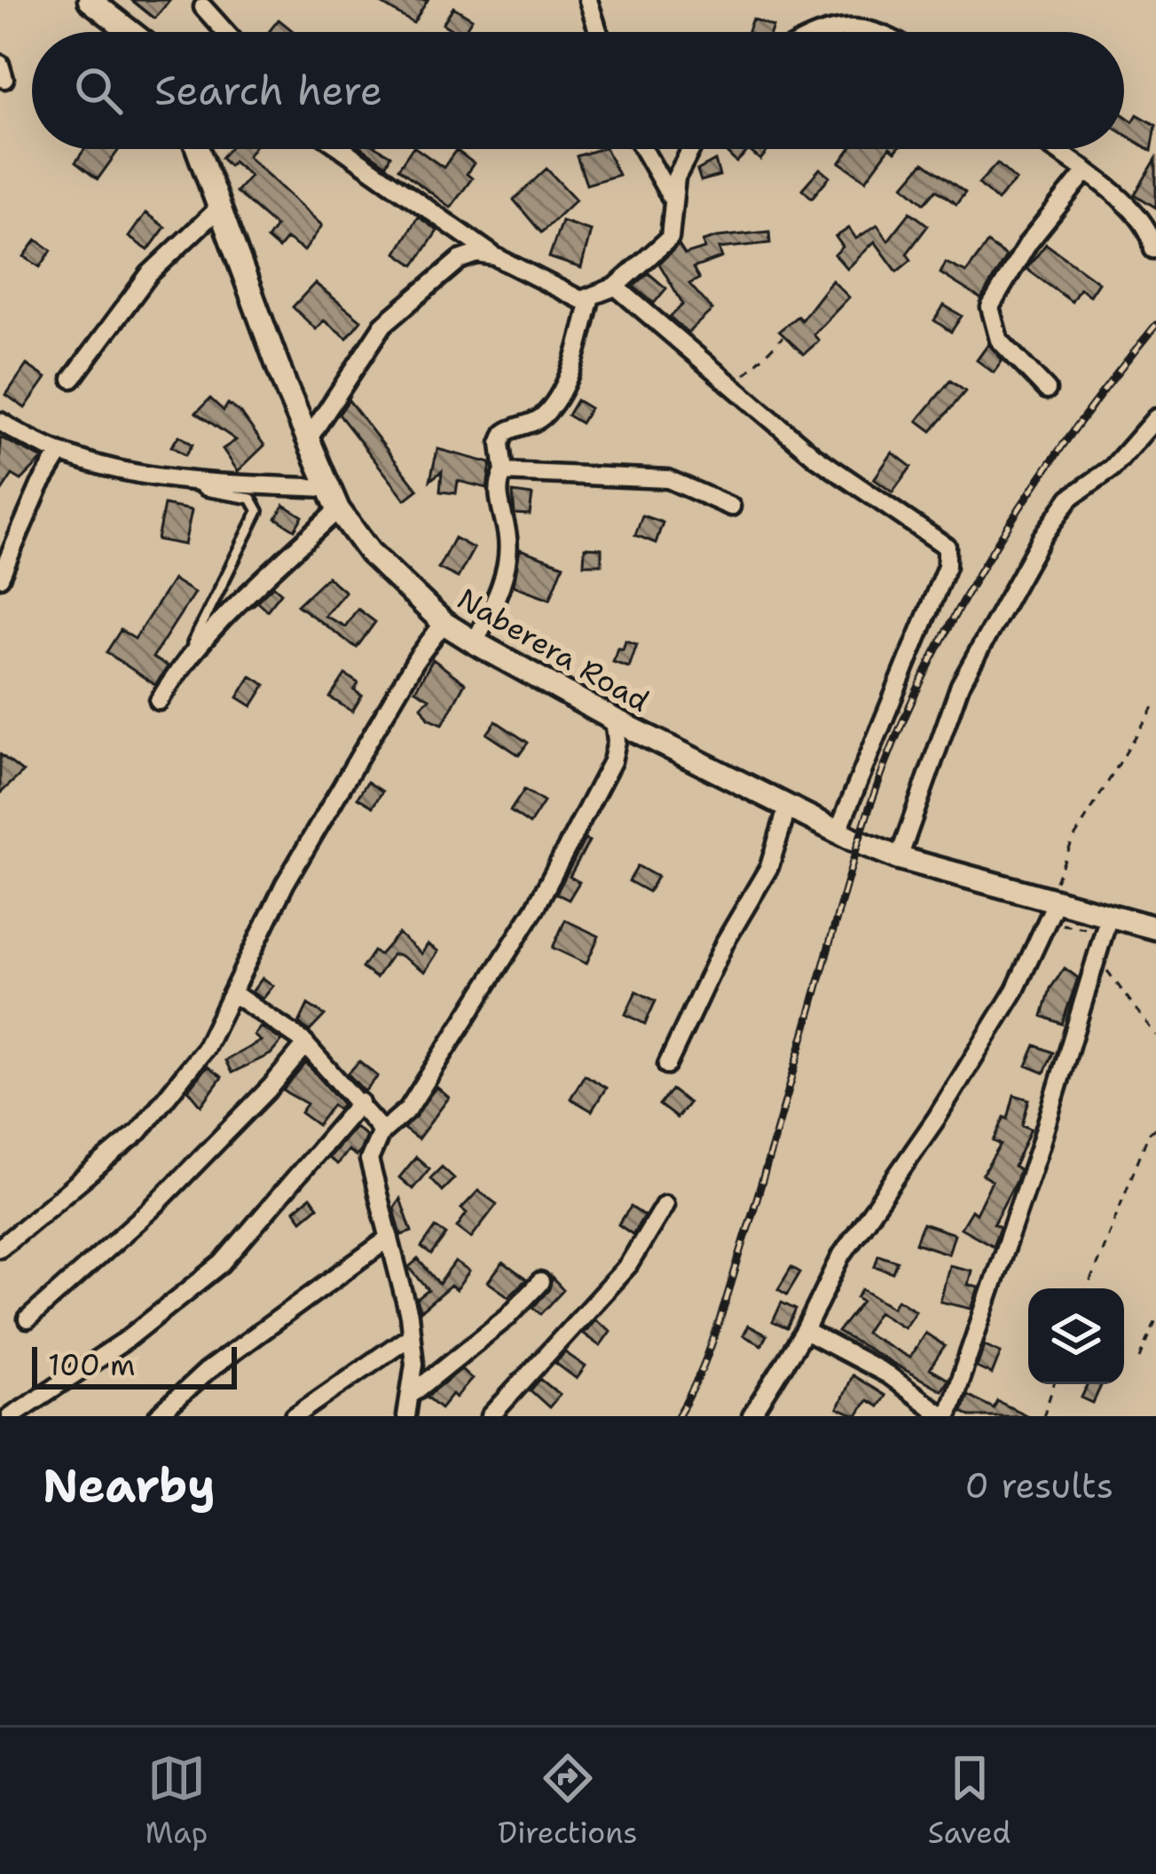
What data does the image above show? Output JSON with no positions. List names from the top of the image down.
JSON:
{
  "streets": {
    "street": ["Naberera Road"]
  },
  "scale_bar": "100 m",
  "page": {
    "search": "Search here",
    "scale": "100 m",
    "heading": ["Nearby", "0 results"],
    "nav": ["Map", "Directions", "Saved"]
  }
}
